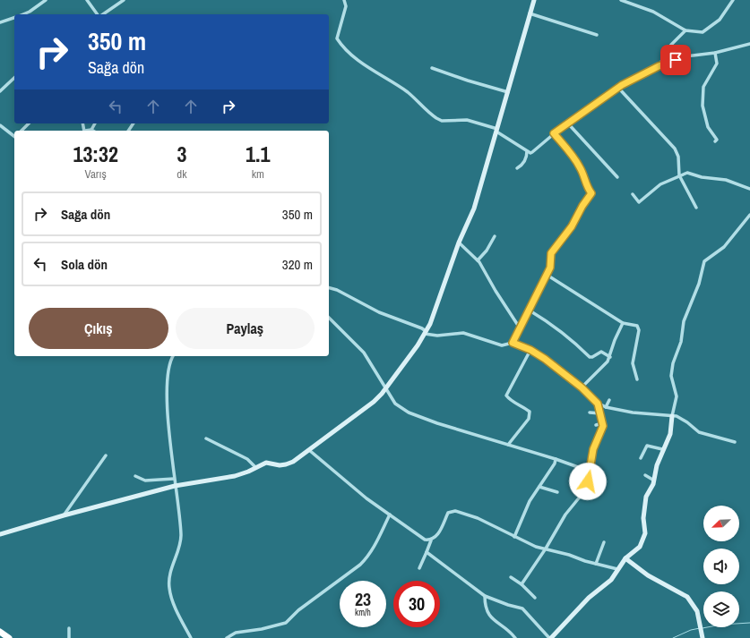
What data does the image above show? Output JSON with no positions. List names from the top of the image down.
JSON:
{
  "north": "bottom left",
  "page": {
    "turn": ["350 m", "Sağa dön"],
    "eta": [
      "13:32",
      "Varış",
      "3",
      "dk",
      "1.1",
      "km"
    ],
    "list": [
      {
        "name": "Sağa dön",
        "value": "350 m"
      },
      {
        "name": "Sola dön",
        "value": "320 m"
      }
    ],
    "buttons": ["Çıkış", "Paylaş"],
    "speed": "23 km/h",
    "limit": "30"
  }
}
